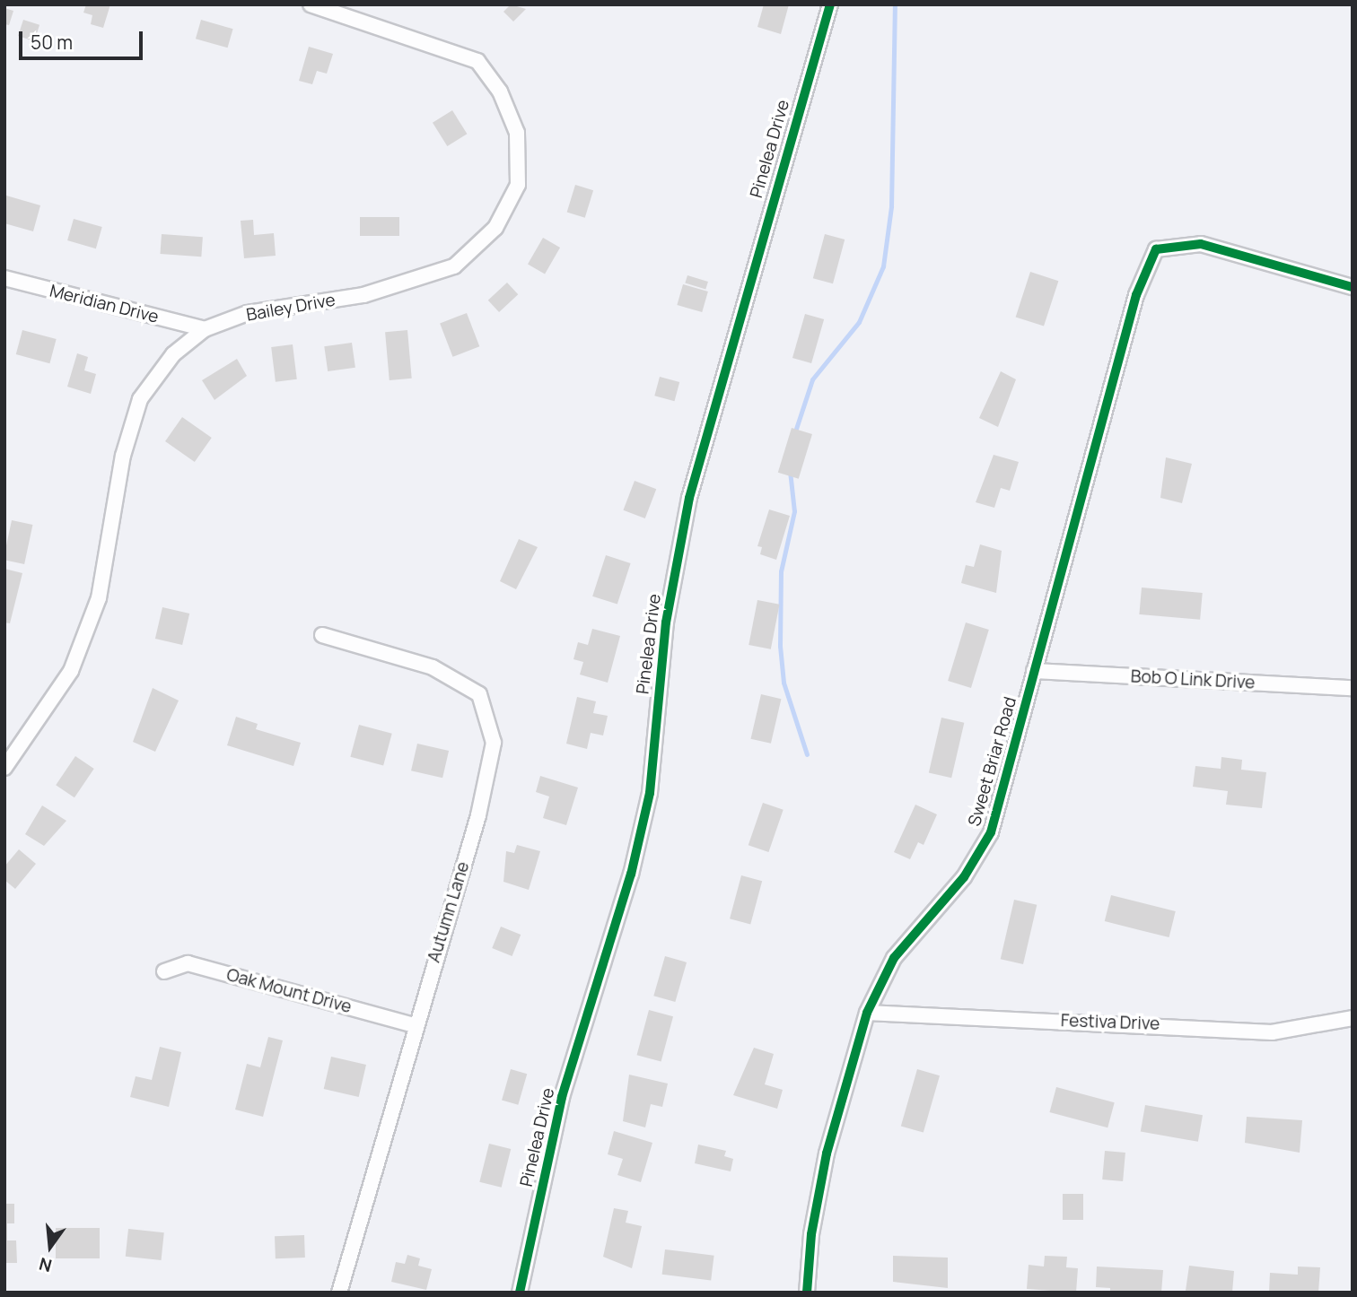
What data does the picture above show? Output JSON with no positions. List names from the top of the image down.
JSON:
{
  "streets": {
    "street": [
      "Pinelea Drive",
      "Meridian Drive",
      "Bailey Drive",
      "Bob O Link Drive",
      "Sweet Briar Road",
      "Autumn Lane",
      "Oak Mount Drive",
      "Festiva Drive"
    ]
  },
  "crossings": [
    ["Meridian Drive", "Bailey Drive"],
    ["Bob O Link Drive", "Sweet Briar Road"],
    ["Sweet Briar Road", "Festiva Drive"],
    ["Autumn Lane", "Oak Mount Drive"]
  ],
  "scale_bar": "50 m",
  "north": "bottom"
}
